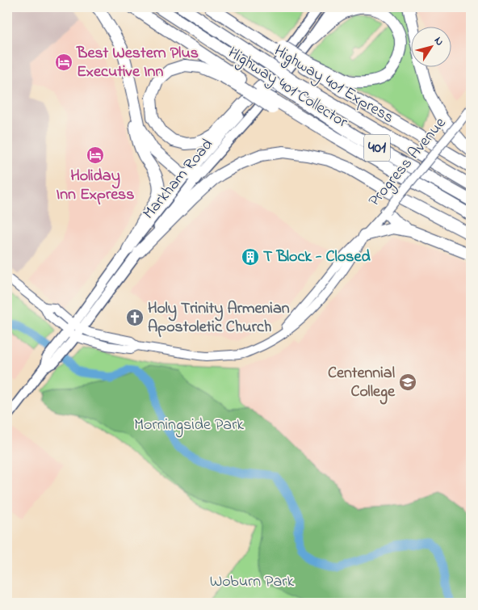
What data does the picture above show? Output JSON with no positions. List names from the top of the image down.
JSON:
{
  "streets": {
    "highway": ["Highway 401 Express", "Highway 401 Collector", "401"],
    "main road": ["Progress Avenue", "Markham Road"]
  },
  "crossings": [
    ["Highway 401 Express", "Markham Road"],
    ["Progress Avenue", "Markham Road"]
  ],
  "parks": ["Morningside Park", "Woburn Park"],
  "places": {
    "hotel": ["Best Western Plus Executive Inn", "Holiday Inn Express"],
    "building": ["T Block - Closed"],
    "church": ["Holy Trinity Armenian Apostoletic Church"],
    "school or university": ["Centennial College"]
  },
  "north": "top right"
}
